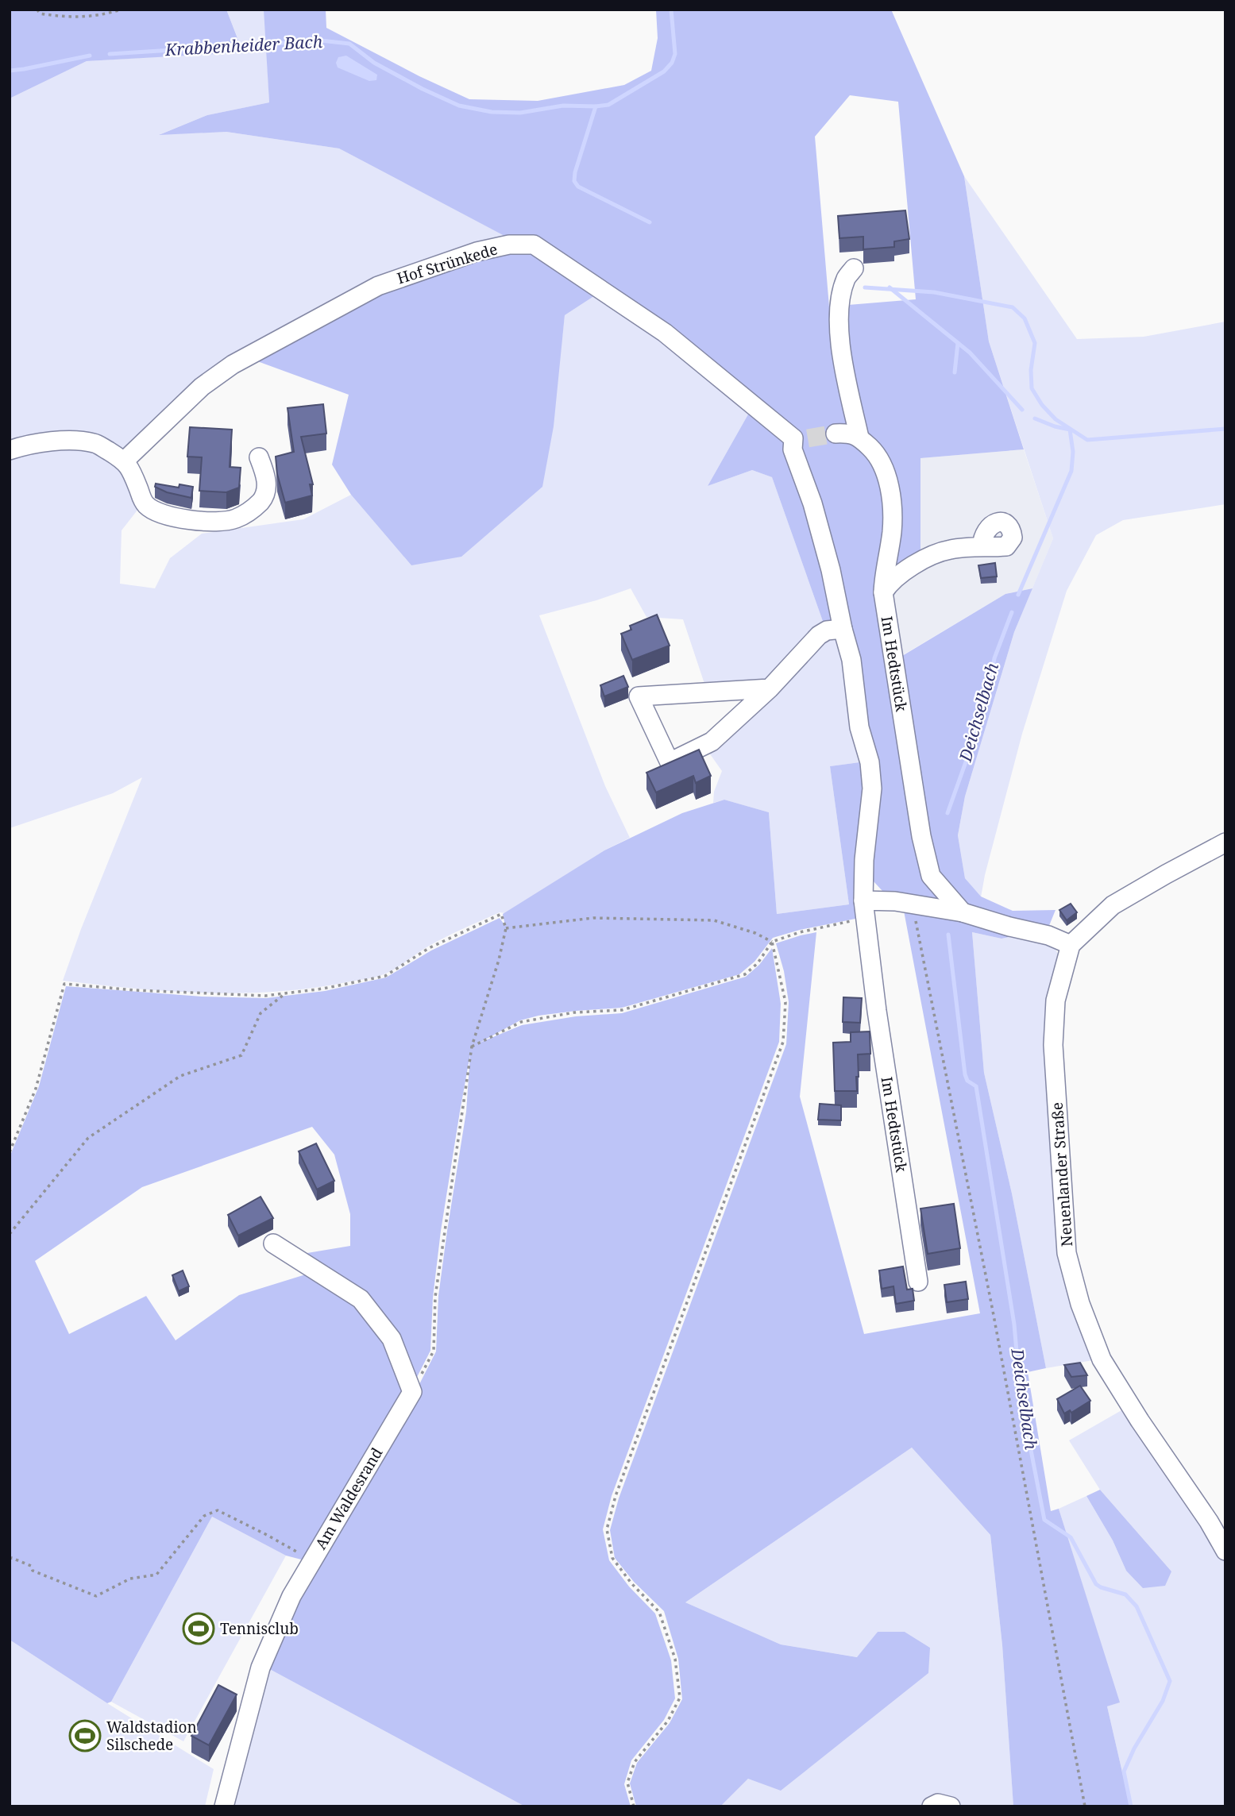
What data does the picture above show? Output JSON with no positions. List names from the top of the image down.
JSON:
{
  "streets": {
    "street": [
      "Hof Strünkede",
      "Im Hedtstück",
      "Neuenlander Straße",
      "Am Waldesrand"
    ]
  },
  "crossings": [
    ["Hof Strünkede", "Im Hedtstück"]
  ],
  "water": ["Krabbenheider Bach", "Deichselbach"],
  "places": {
    "sports": ["Tennisclub", "Waldstadion Silschede"]
  }
}
